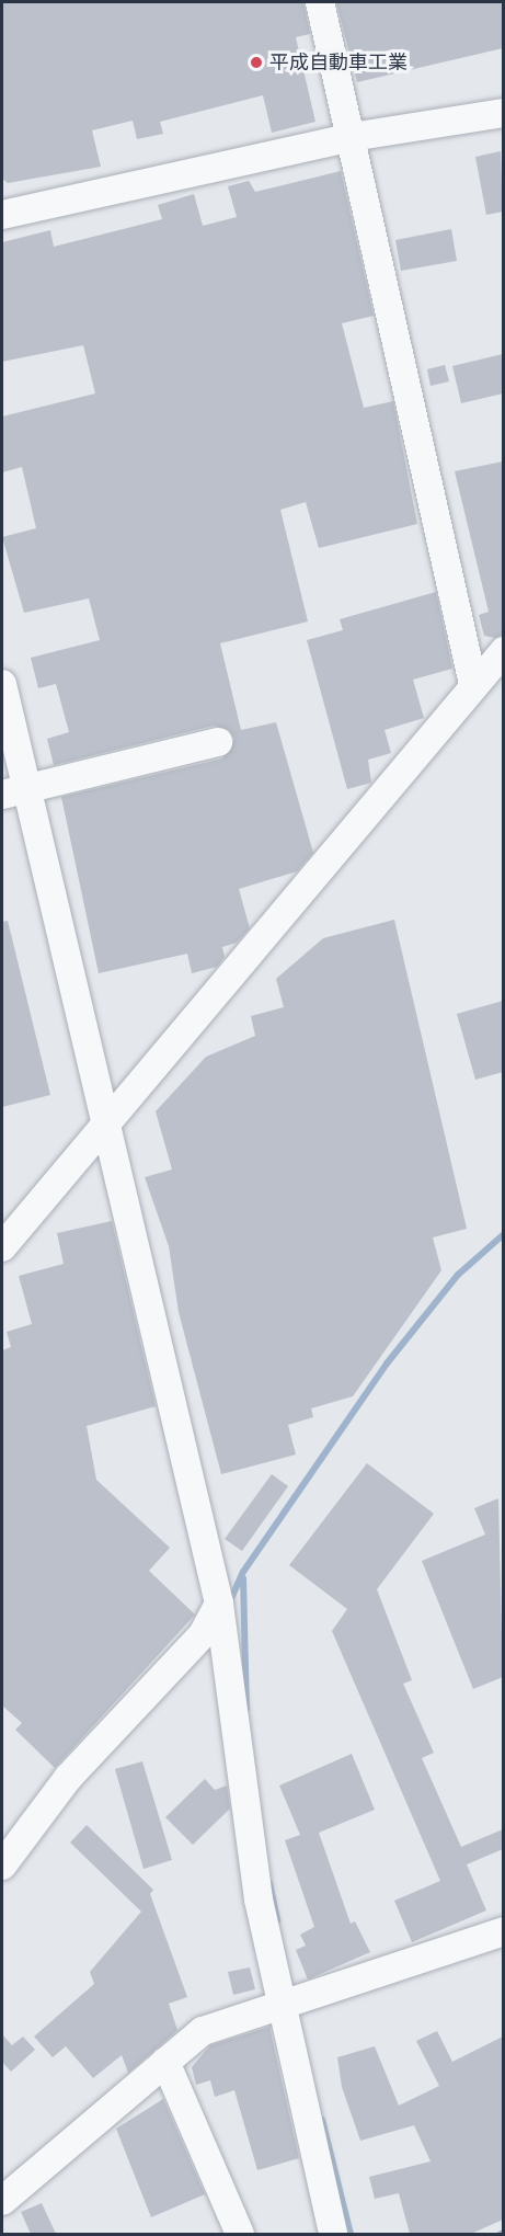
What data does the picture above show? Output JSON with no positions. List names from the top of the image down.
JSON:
{
  "places": ["平成自動車工業"]
}
